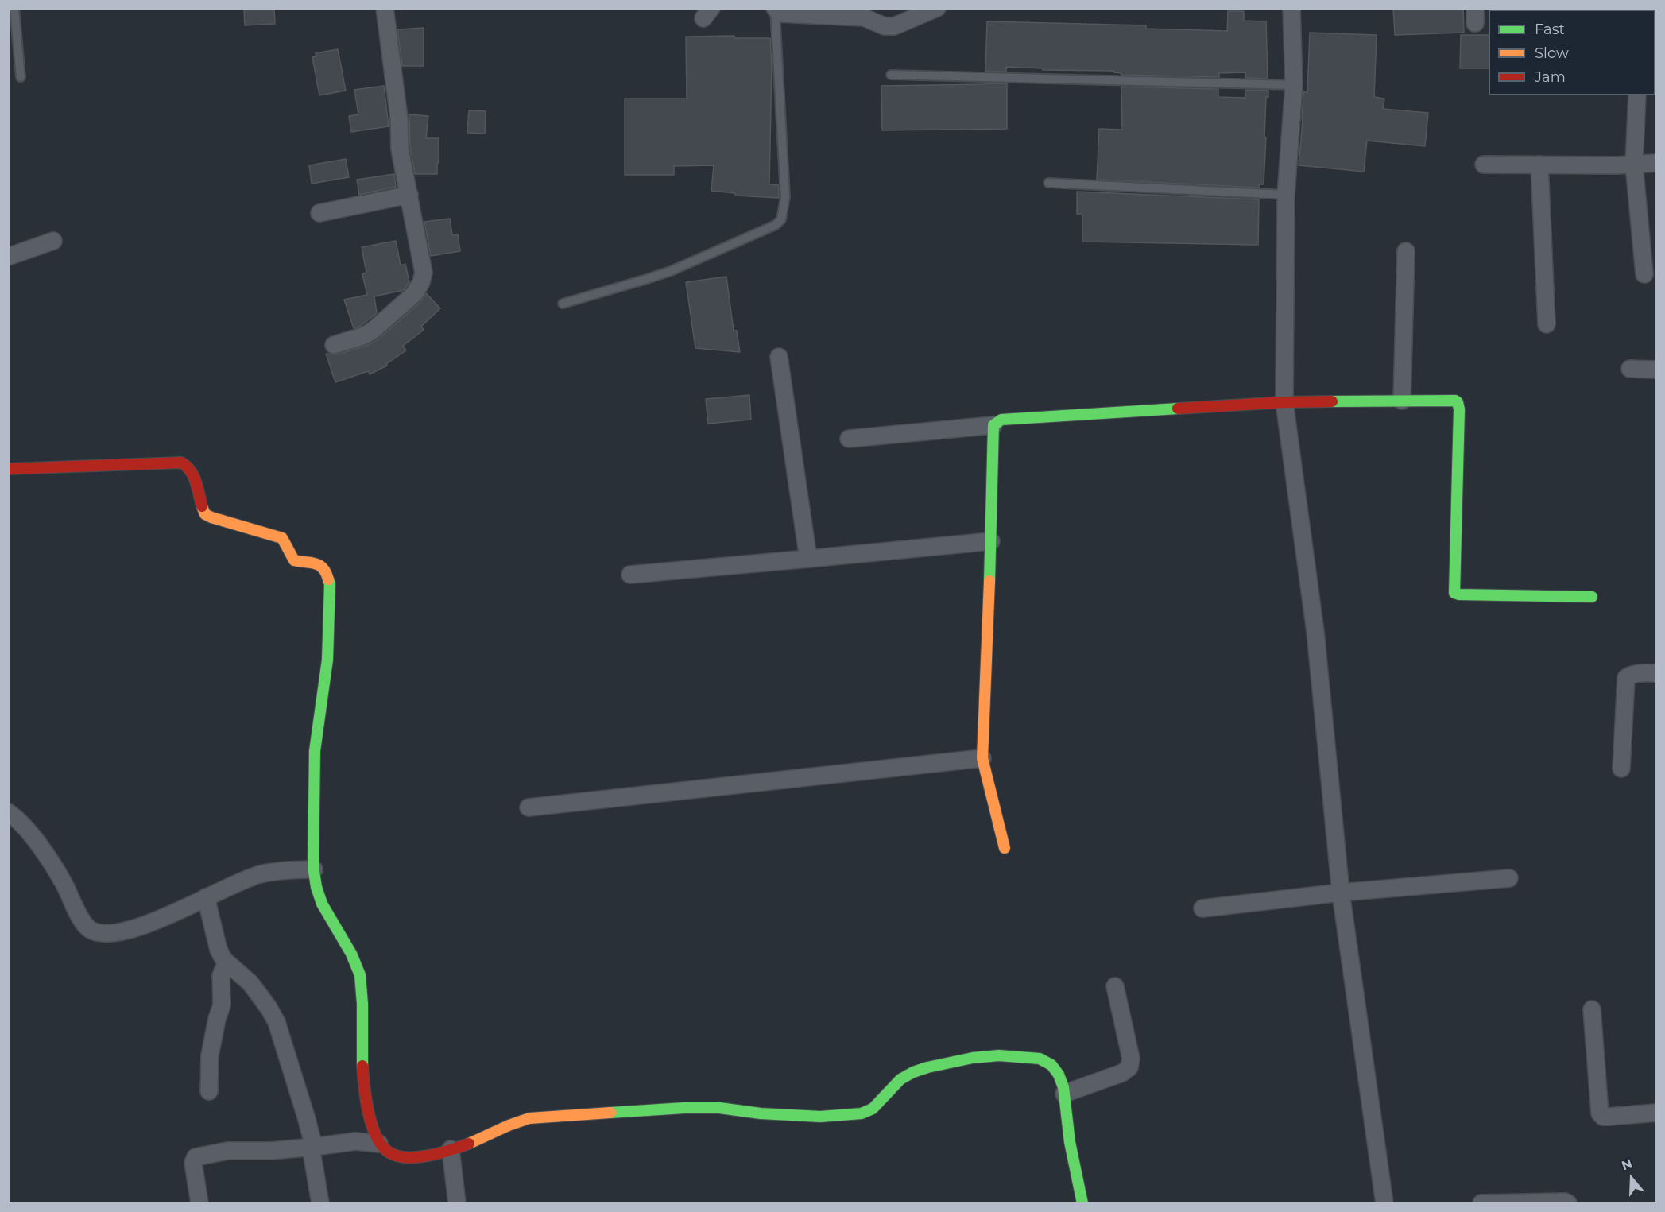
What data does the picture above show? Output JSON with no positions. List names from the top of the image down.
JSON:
{
  "legend": ["Fast", "Slow", "Jam"],
  "north": "top"
}
